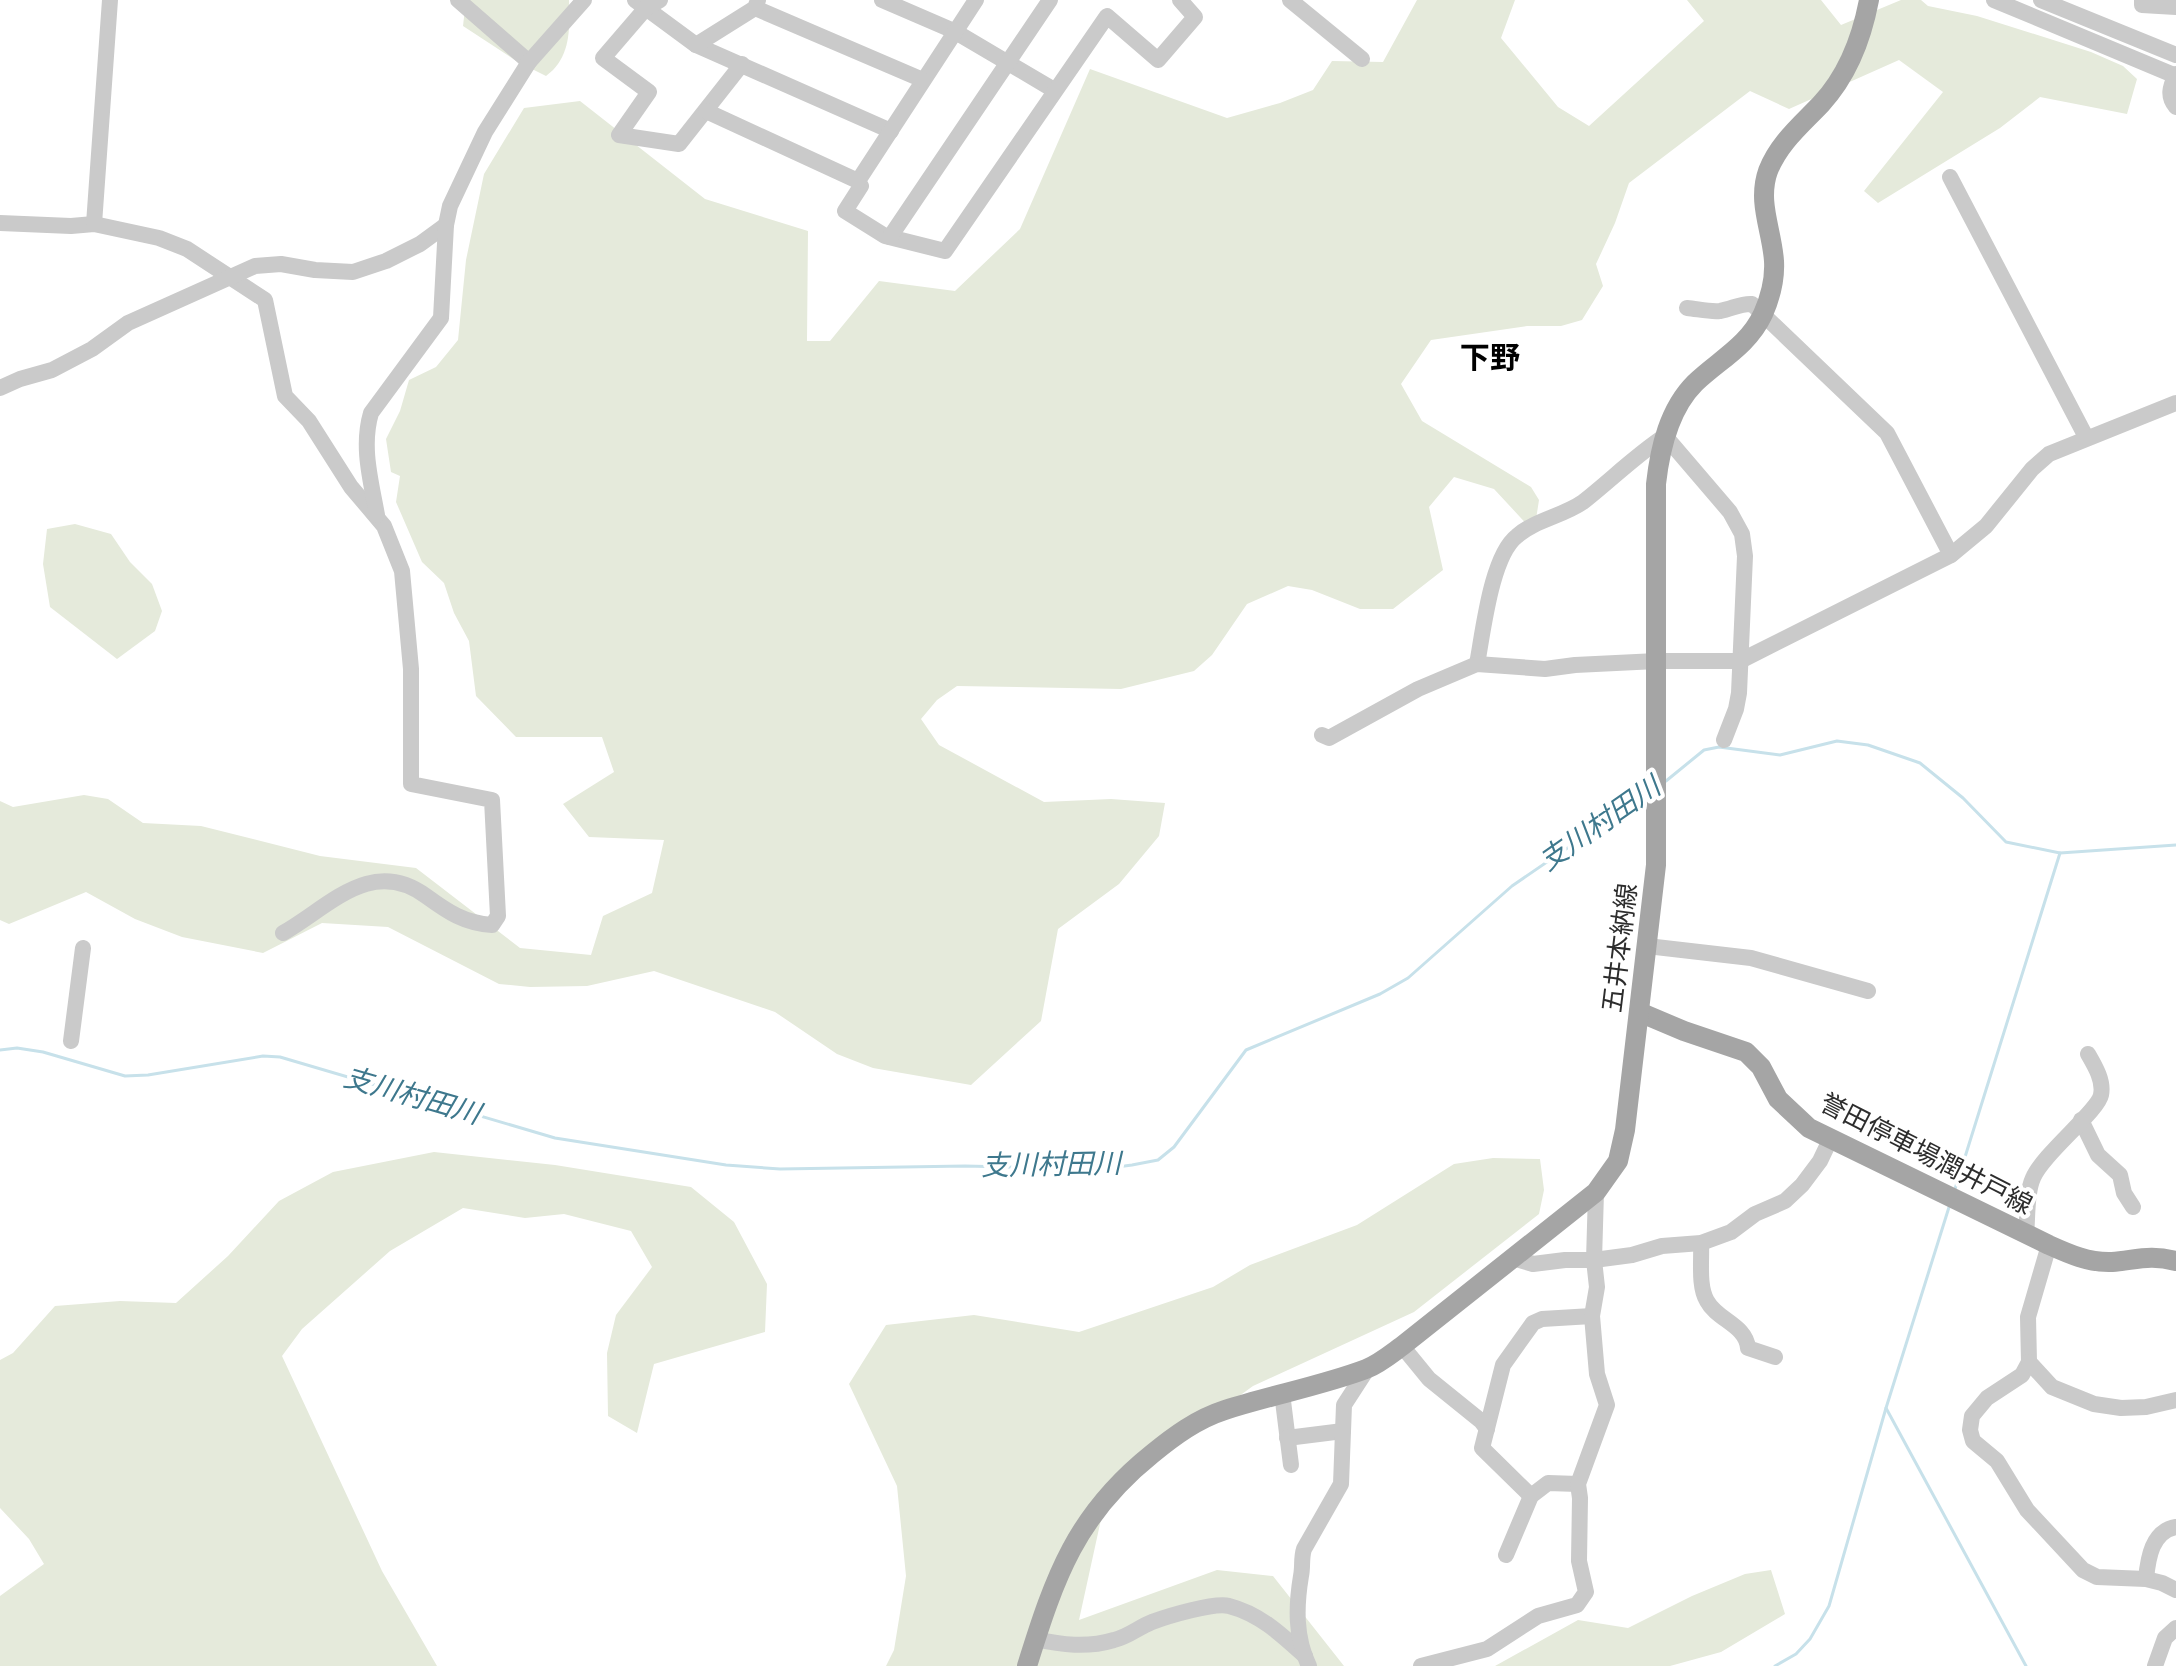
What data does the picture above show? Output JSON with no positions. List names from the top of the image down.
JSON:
{
  "streets": {
    "main road": ["五井本納線", "誉田停車場潤井戸線"]
  },
  "crossings": [
    ["五井本納線", "誉田停車場潤井戸線"]
  ],
  "districts": ["下野"],
  "water": ["支川村田川"]
}
